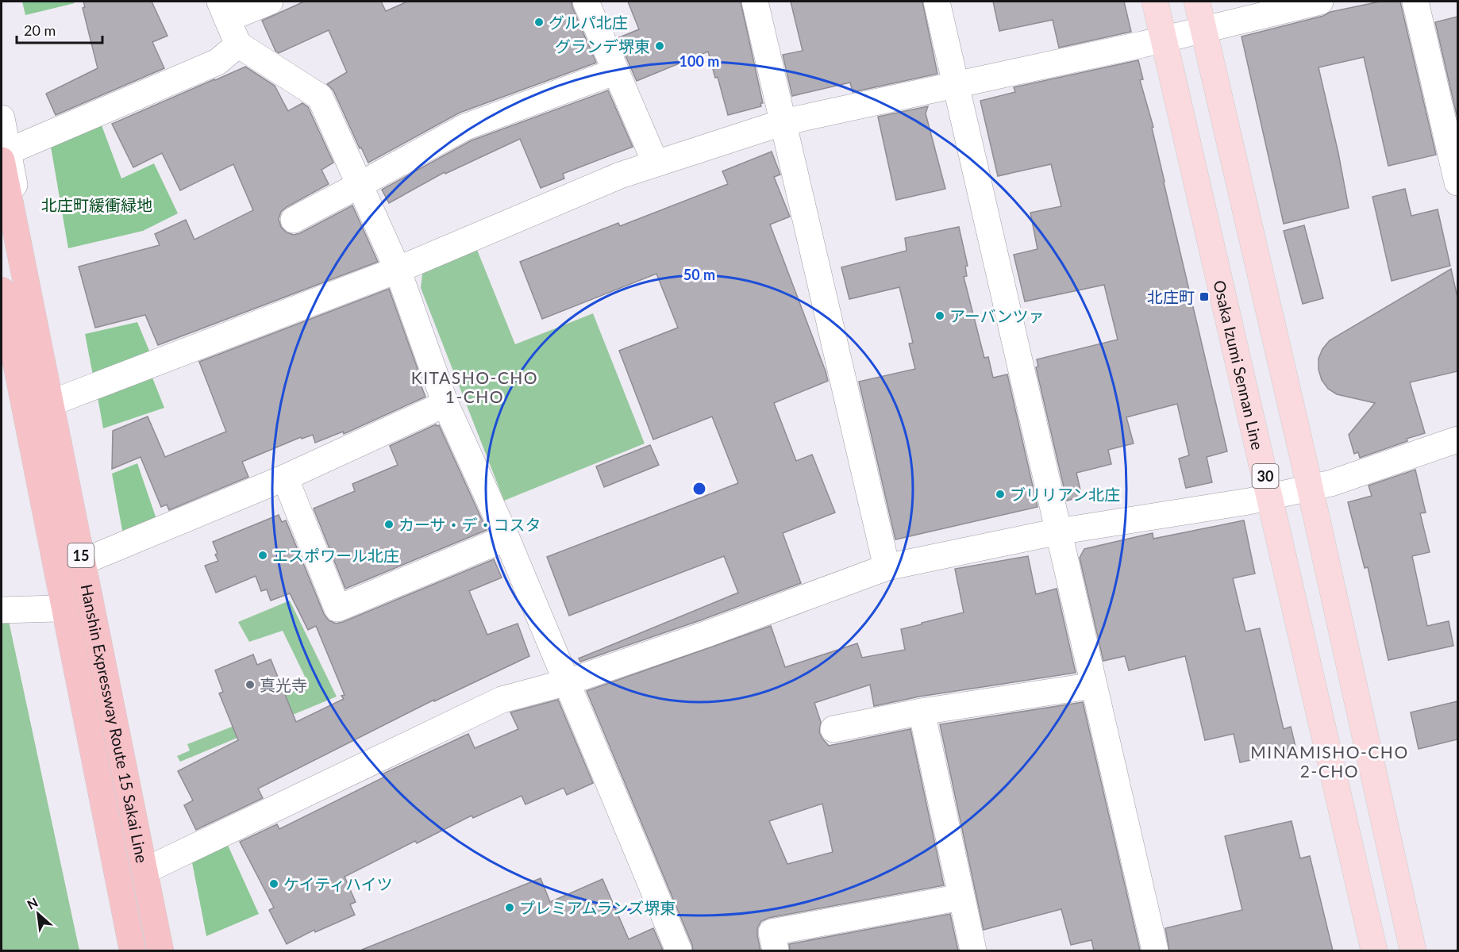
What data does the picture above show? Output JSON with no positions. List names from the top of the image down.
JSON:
{
  "streets": {
    "highway": ["15", "Hanshin Expressway Route 15 Sakai Line"],
    "main road": ["Osaka Izumi Sennan Line", "30"]
  },
  "districts": ["KITASHO-CHO 1-CHO", "MINAMISHO-CHO 2-CHO"],
  "parks": ["北庄町緩衝緑地"],
  "places": {
    "other": [
      "グルパ北庄",
      "グランデ堺東",
      "アーバンツァ",
      "ブリリアン北庄",
      "カーサ・デ・コスタ",
      "エスポワール北庄",
      "真光寺",
      "ケイティハイツ",
      "プレミアムランズ堺東"
    ],
    "transit": ["北庄町"]
  },
  "scale_bar": "20 m",
  "north": "top left",
  "rings": ["100 m", "50 m"]
}
